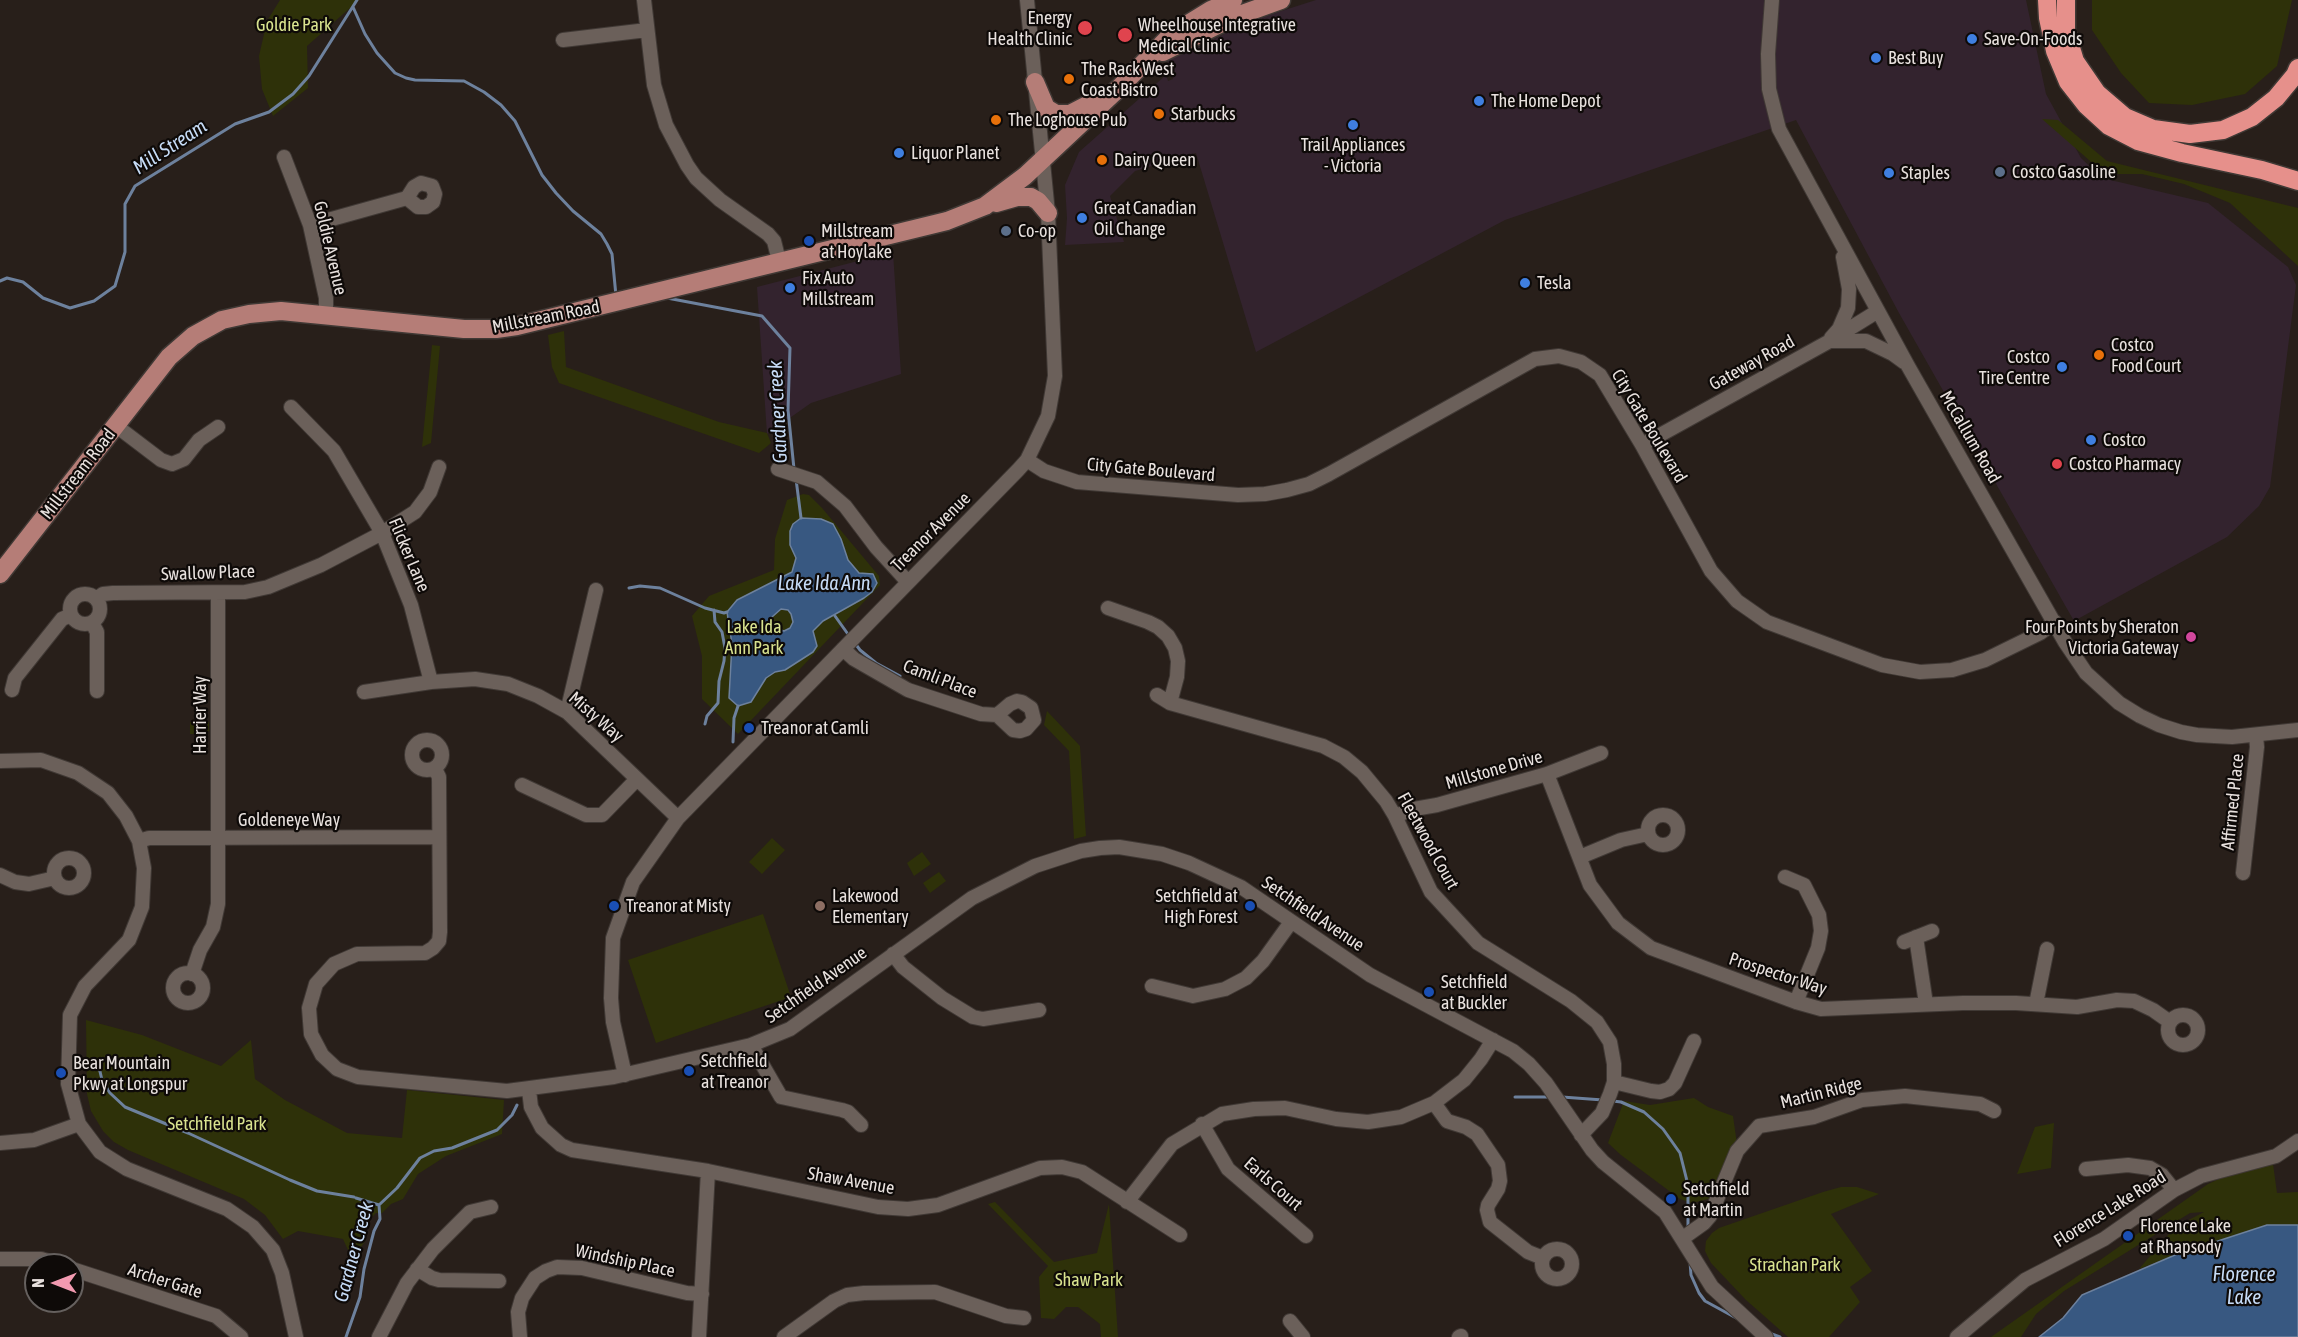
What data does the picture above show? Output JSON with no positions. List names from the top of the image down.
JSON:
{
  "streets": {
    "main road": ["Millstream Road"],
    "street": [
      "Goldie Avenue",
      "Gateway Road",
      "City Gate Boulevard",
      "McCallum Road",
      "Treanor Avenue",
      "Flicker Lane",
      "Swallow Place",
      "Camli Place",
      "Harrier Way",
      "Misty Way",
      "Millstone Drive",
      "Affirmed Place",
      "Goldeneye Way",
      "Fleetwood Court",
      "Setchfield Avenue",
      "Prospector Way",
      "Martin Ridge",
      "Shaw Avenue",
      "Earls Court",
      "Florence Lake Road",
      "Windship Place",
      "Archer Gate"
    ]
  },
  "crossings": [
    ["Goldie Avenue", "Millstream Road"],
    ["Millstream Road", "Treanor Avenue"],
    ["Gateway Road", "City Gate Boulevard"],
    ["Gateway Road", "McCallum Road"],
    ["City Gate Boulevard", "McCallum Road"],
    ["City Gate Boulevard", "Treanor Avenue"],
    ["McCallum Road", "Affirmed Place"],
    ["Treanor Avenue", "Camli Place"],
    ["Treanor Avenue", "Misty Way"],
    ["Treanor Avenue", "Setchfield Avenue"],
    ["Flicker Lane", "Swallow Place"],
    ["Flicker Lane", "Misty Way"],
    ["Swallow Place", "Harrier Way"],
    ["Harrier Way", "Goldeneye Way"],
    ["Millstone Drive", "Fleetwood Court"],
    ["Millstone Drive", "Prospector Way"],
    ["Goldeneye Way", "Setchfield Avenue"],
    ["Fleetwood Court", "Setchfield Avenue"],
    ["Setchfield Avenue", "Martin Ridge"],
    ["Setchfield Avenue", "Shaw Avenue"]
  ],
  "water": [
    "Mill Stream",
    "Gardner Creek",
    "Lake Ida Ann",
    "Florence Lake"
  ],
  "parks": [
    "Goldie Park",
    "Lake Ida Ann Park",
    "Setchfield Park",
    "Strachan Park",
    "Shaw Park"
  ],
  "places": [
    "Energy Health Clinic",
    "Wheelhouse Integrative Medical Clinic",
    "Save-On-Foods",
    "Best Buy",
    "The Rack West Coast Bistro",
    "The Home Depot",
    "Starbucks",
    "The Loghouse Pub",
    "Trail Appliances - Victoria",
    "Liquor Planet",
    "Dairy Queen",
    "Costco Gasoline",
    "Staples",
    "Great Canadian Oil Change",
    "Co-op",
    "Millstream at Hoylake",
    "Tesla",
    "Fix Auto Millstream",
    "Costco Food Court",
    "Costco Tire Centre",
    "Costco",
    "Costco Pharmacy",
    "Four Points by Sheraton Victoria Gateway",
    "Treanor at Camli",
    "Treanor at Misty",
    "Lakewood Elementary",
    "Setchfield at High Forest",
    "Setchfield at Buckler",
    "Setchfield at Treanor",
    "Bear Mountain Pkwy at Longspur",
    "Setchfield at Martin",
    "Florence Lake at Rhapsody"
  ],
  "north": "left"
}
